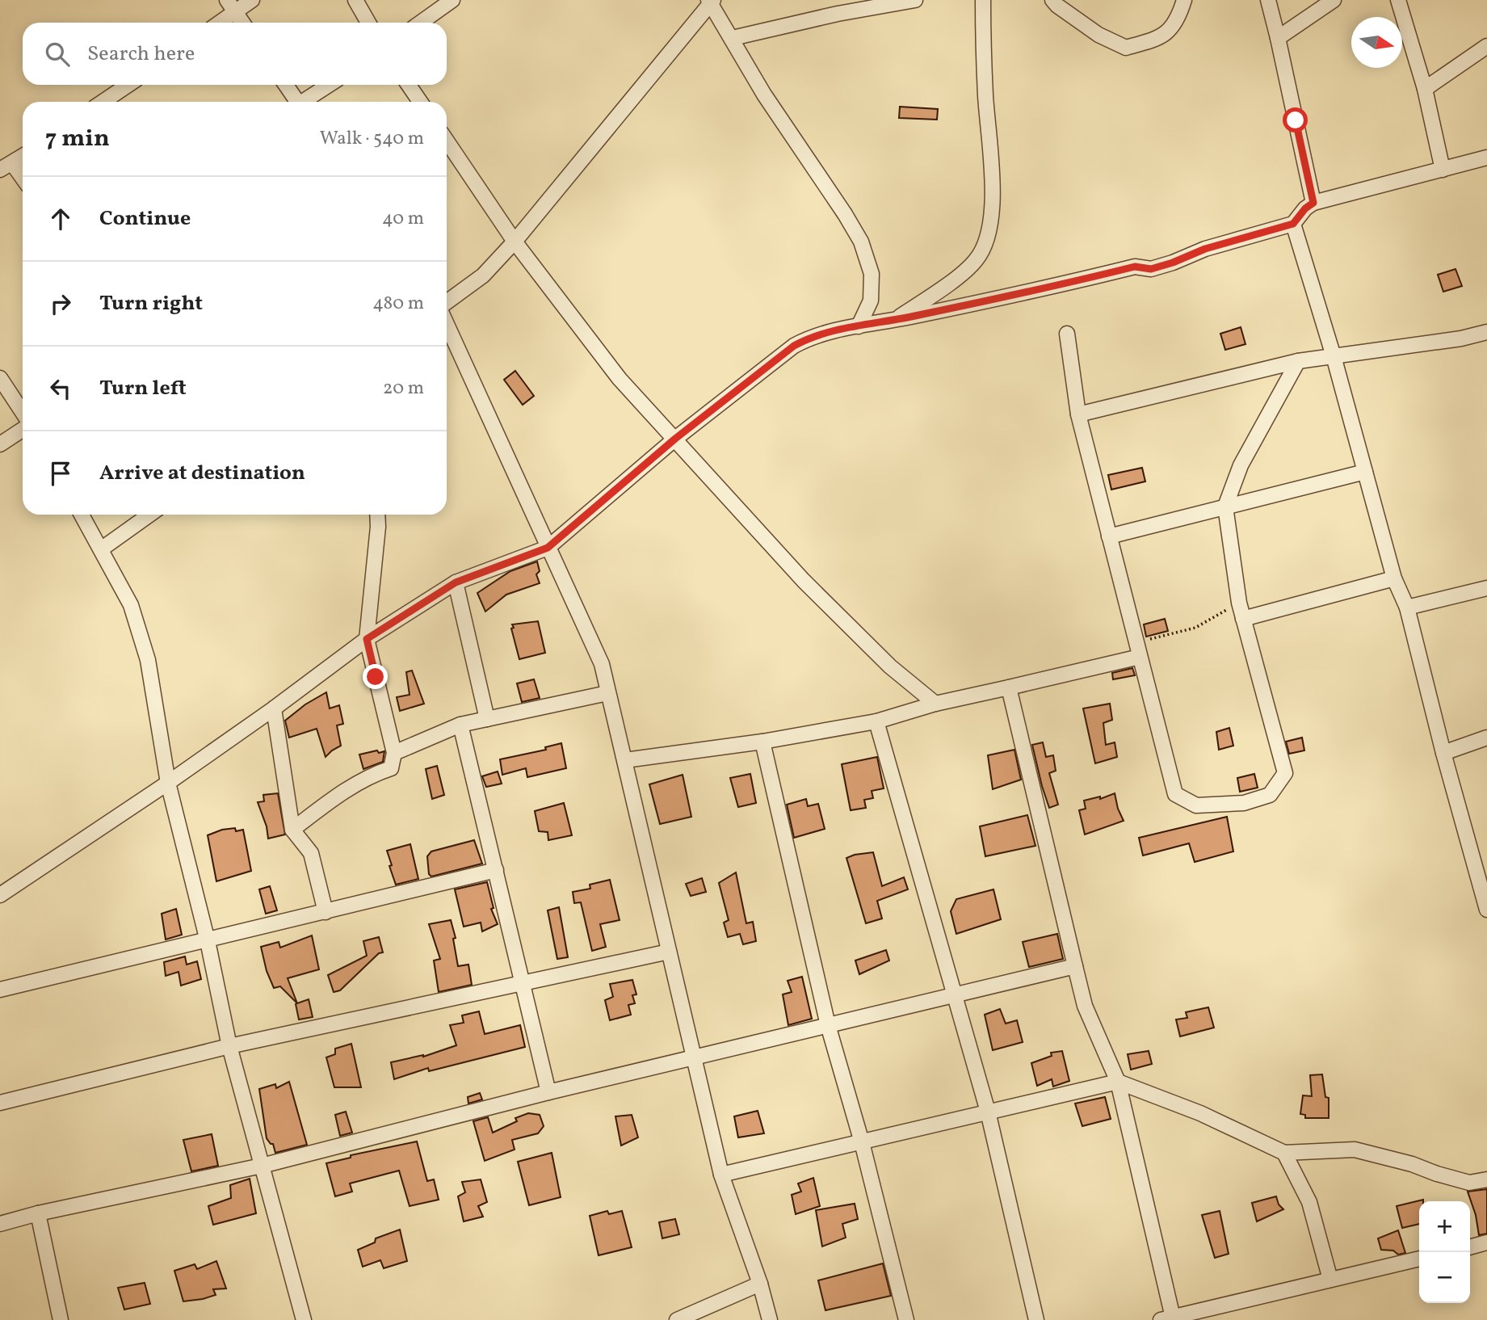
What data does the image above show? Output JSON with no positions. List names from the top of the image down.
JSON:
{
  "north": "right",
  "page": {
    "search": "Search here",
    "heading": ["7 min", "Walk · 540 m"],
    "list": [
      ["Continue", "40 m"],
      ["Turn right", "480 m"],
      ["Turn left", "20 m"],
      "Arrive at destination"
    ],
    "map_buttons": ["+", "−"]
  }
}
